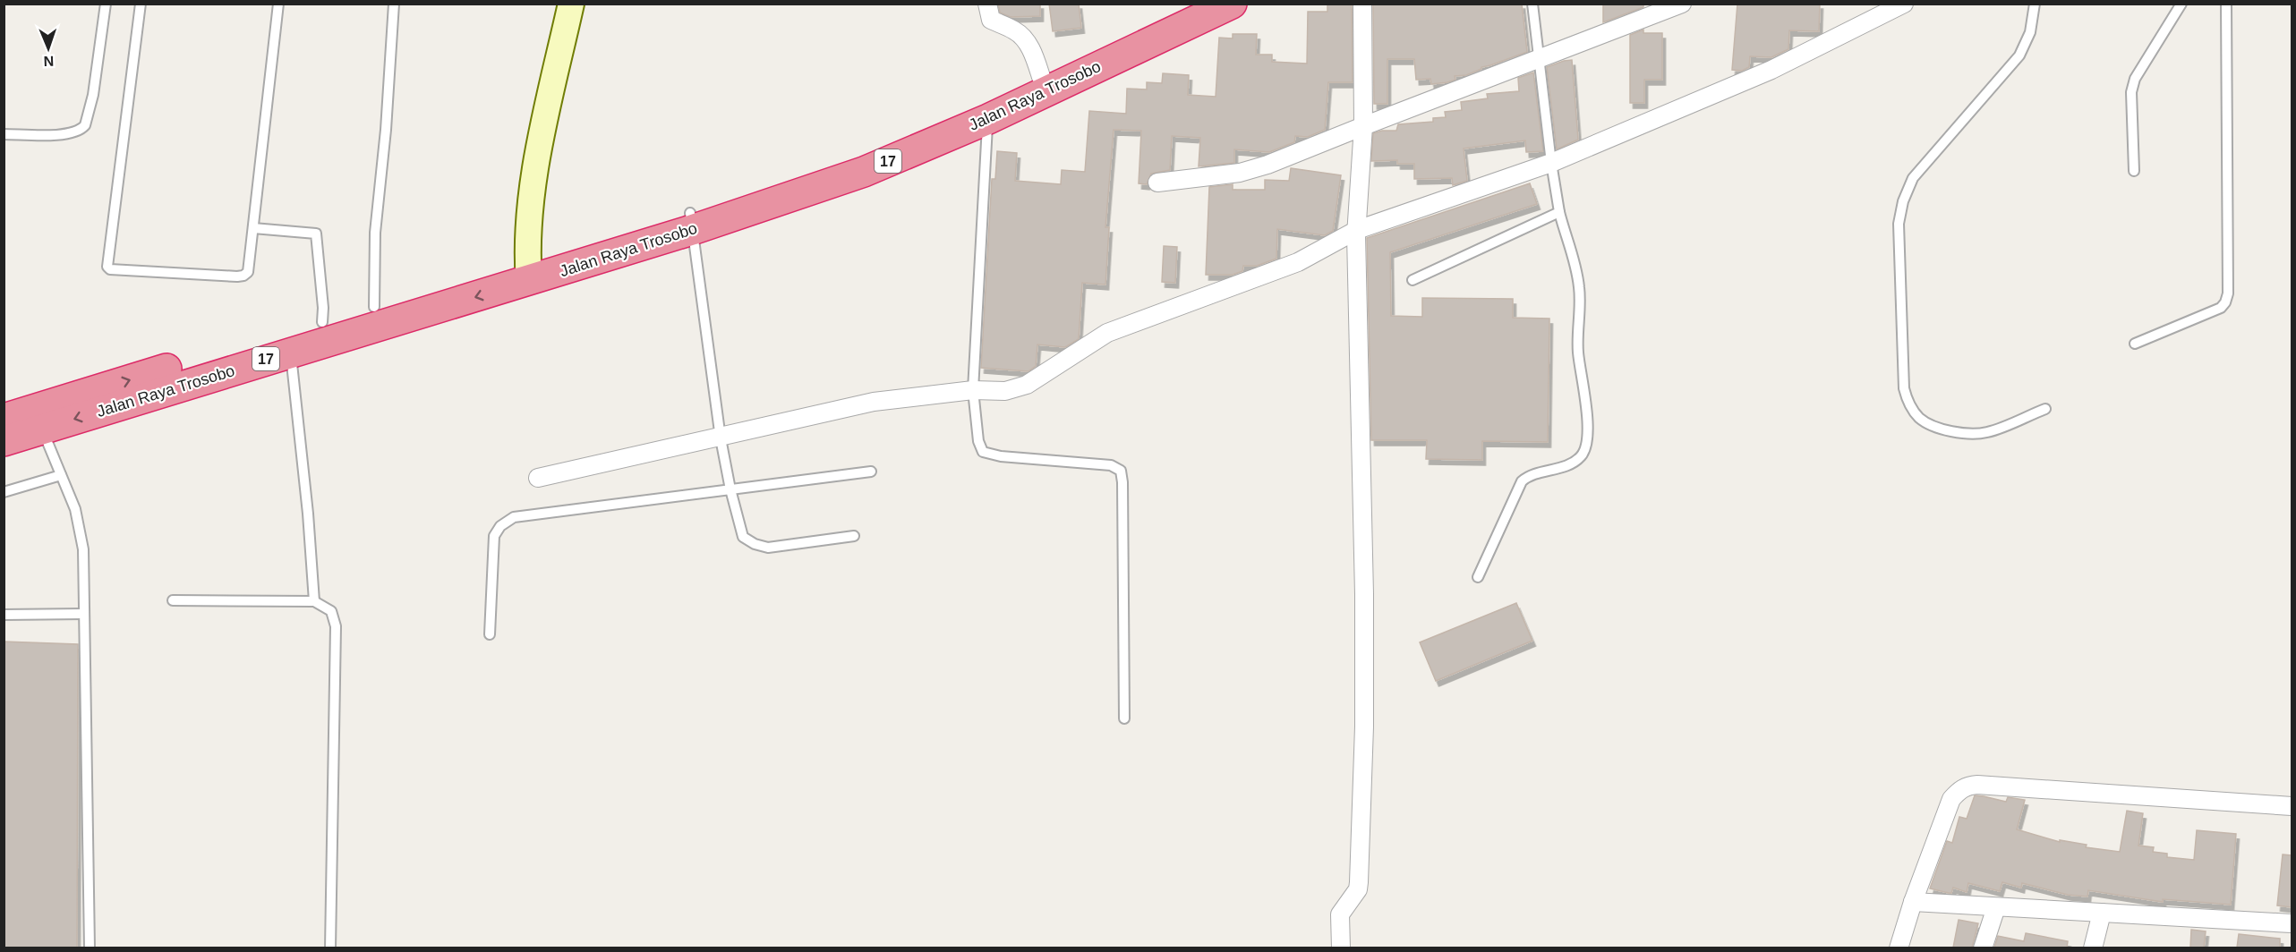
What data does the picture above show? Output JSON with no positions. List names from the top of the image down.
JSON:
{
  "streets": {
    "highway": ["Jalan Raya Trosobo", "17"]
  },
  "north": "bottom"
}
